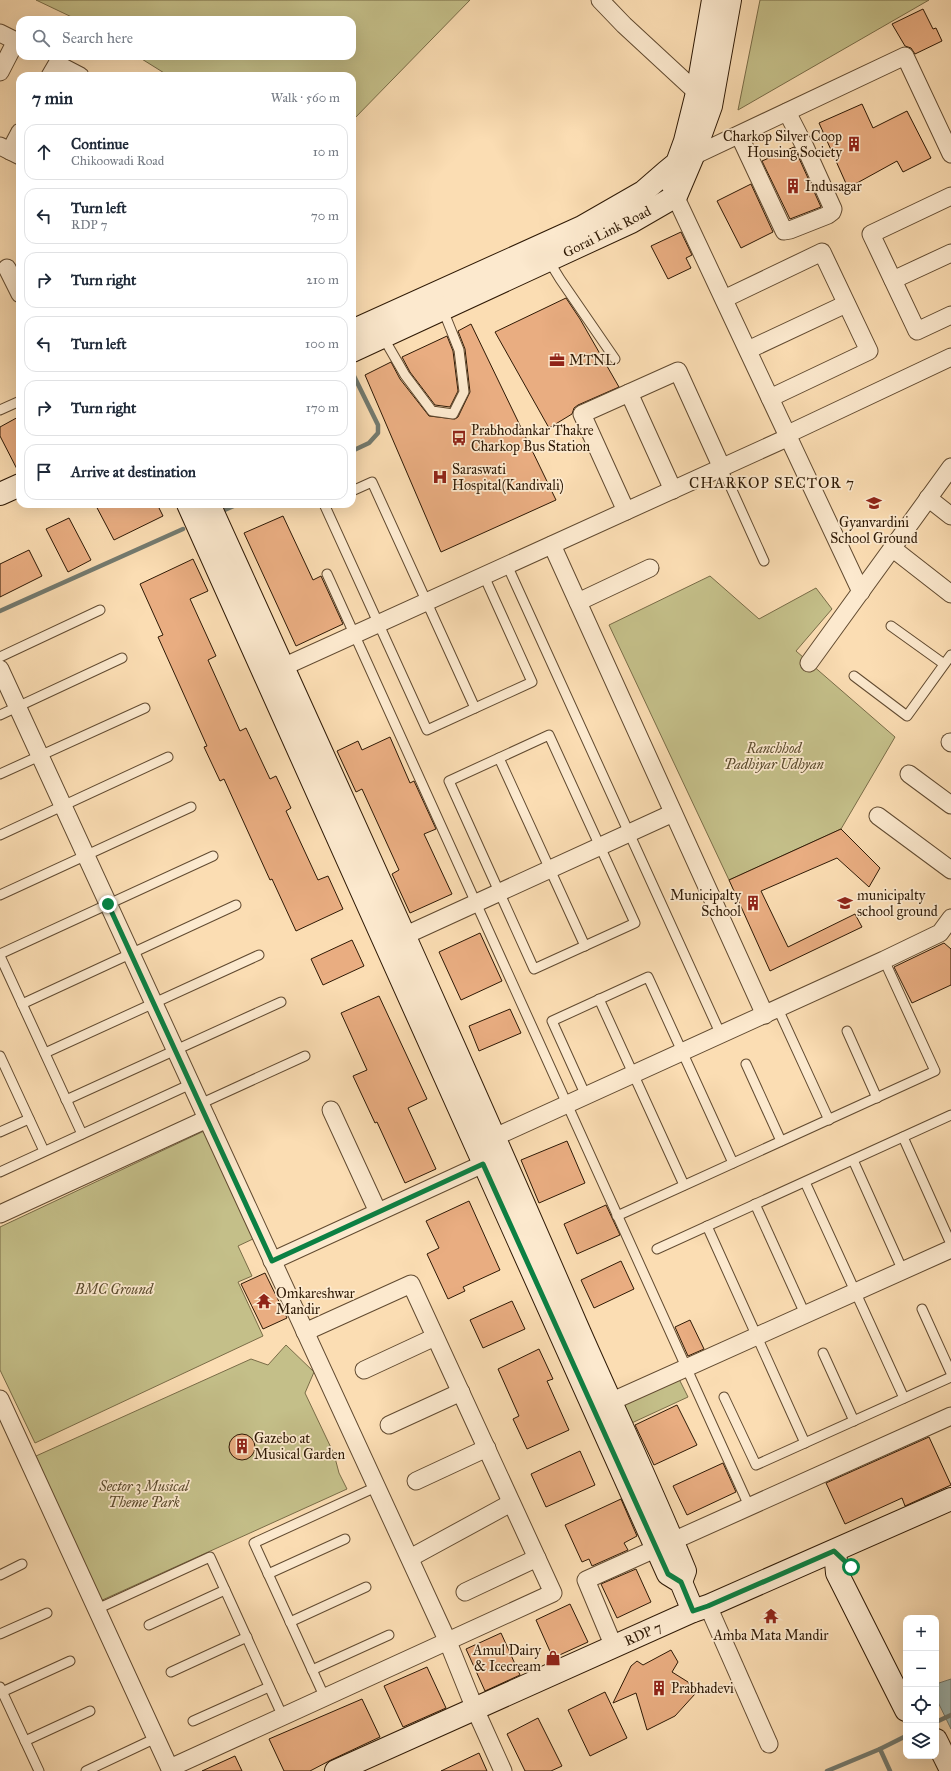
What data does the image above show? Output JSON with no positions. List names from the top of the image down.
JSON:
{
  "streets": {
    "street": ["Gorai Link Road", "RDP 7"]
  },
  "districts": ["CHARKOP SECTOR 7"],
  "parks": ["Ranchhod Padhiyar Udhyan", "BMC Ground", "Sector 3 Musical Theme Park"],
  "places": {
    "building": [
      "Charkop Silver Coop Housing Society",
      "Indusagar",
      "Municipalty School",
      "Gazebo at Musical Garden",
      "Prabhadevi"
    ],
    "office": ["MTNL"],
    "bus stop": ["Prabhodankar Thakre Charkop Bus Station"],
    "hospital": ["Saraswati Hospital(Kandivali)"],
    "school or university": ["Gyanvardini School Ground", "municipalty school ground"],
    "temple": ["Omkareshwar Mandir", "Amba Mata Mandir"],
    "shop": ["Amul Dairy & Icecream"]
  },
  "page": {
    "search": "Search here",
    "heading": ["7 min", "Walk · 560 m"],
    "list": [
      ["Continue", "Chikoowadi Road", "10 m"],
      ["Turn left", "RDP 7", "70 m"],
      ["Turn right", "210 m"],
      ["Turn left", "100 m"],
      ["Turn right", "170 m"],
      "Arrive at destination"
    ],
    "map_buttons": ["+", "−"]
  }
}
